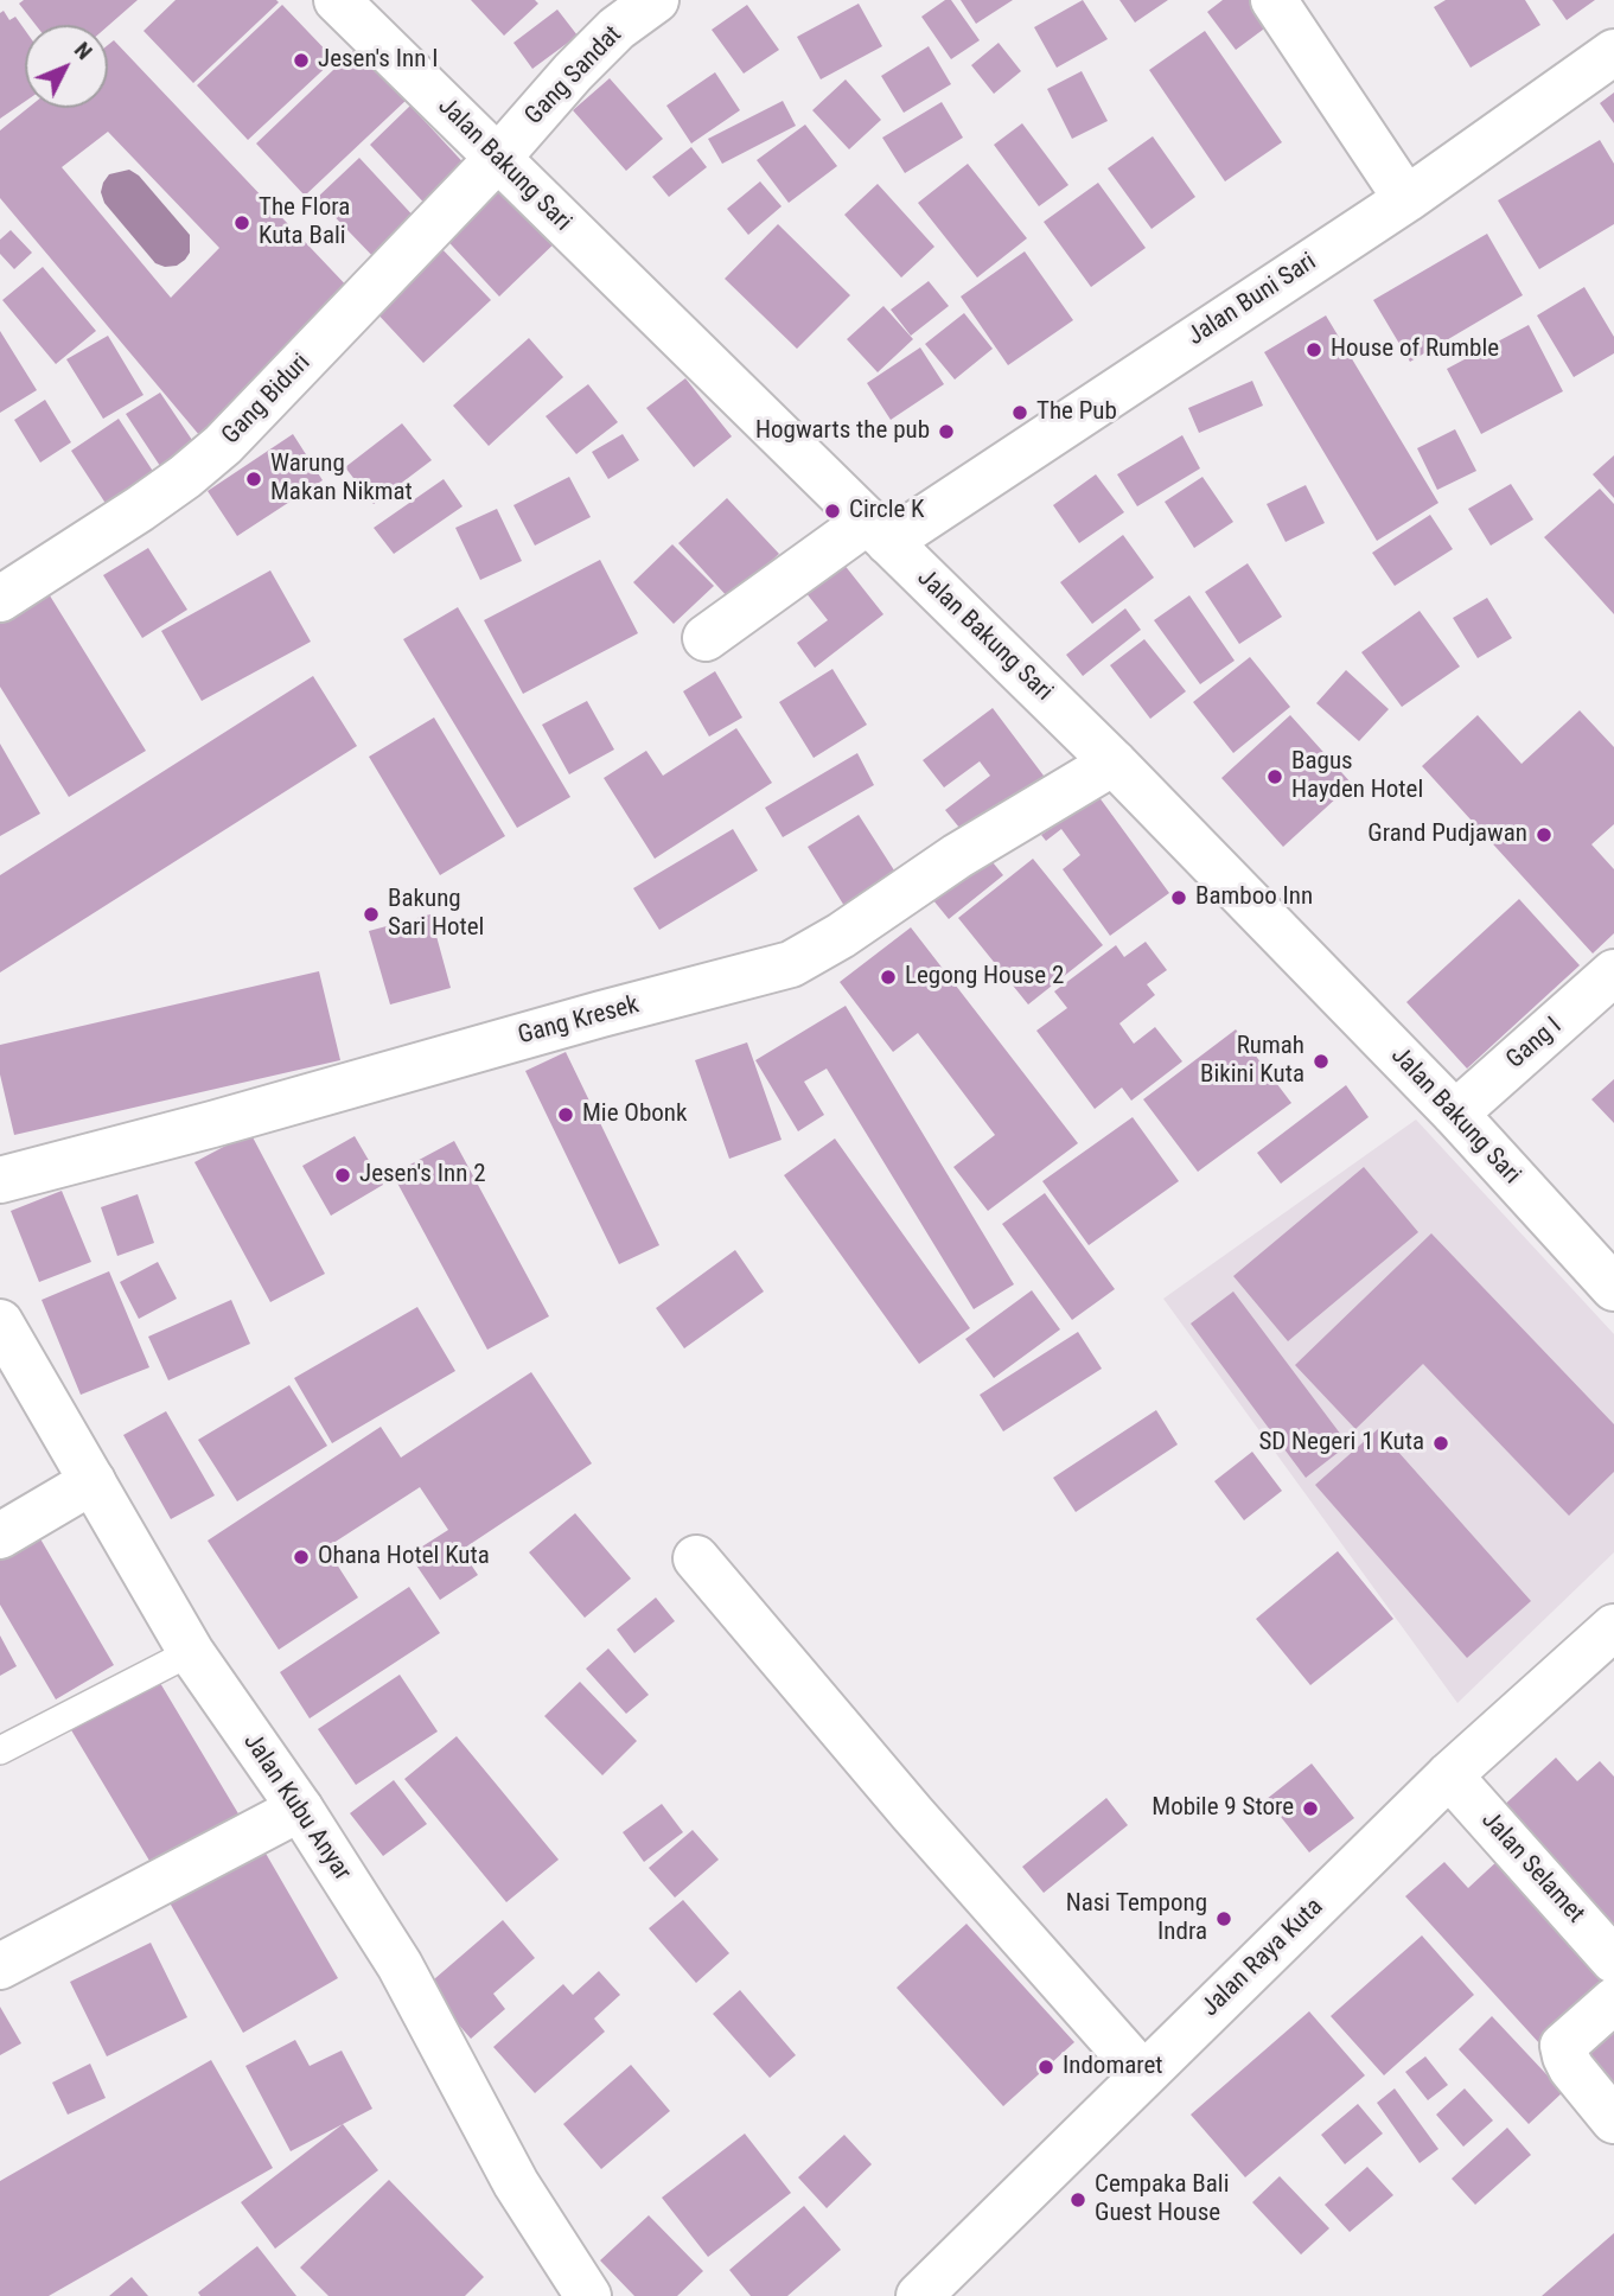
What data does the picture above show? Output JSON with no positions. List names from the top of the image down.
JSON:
{
  "streets": {
    "street": [
      "Gang Sandat",
      "Jalan Bakung Sari",
      "Jalan Buni Sari",
      "Gang Biduri",
      "Gang Kresek",
      "Gang I",
      "Jalan Kubu Anyar",
      "Jalan Selamet",
      "Jalan Raya Kuta"
    ]
  },
  "crossings": [
    ["Gang Sandat", "Jalan Bakung Sari"],
    ["Gang Sandat", "Gang Biduri"],
    ["Jalan Bakung Sari", "Jalan Buni Sari"],
    ["Jalan Bakung Sari", "Gang Biduri"],
    ["Jalan Bakung Sari", "Gang Kresek"],
    ["Jalan Bakung Sari", "Gang I"],
    ["Jalan Selamet", "Jalan Raya Kuta"]
  ],
  "places": [
    "Jesen's Inn I",
    "The Flora Kuta Bali",
    "House of Rumble",
    "The Pub",
    "Hogwarts the pub",
    "Warung Makan Nikmat",
    "Circle K",
    "Bagus Hayden Hotel",
    "Grand Pudjawan",
    "Bamboo Inn",
    "Bakung Sari Hotel",
    "Legong House 2",
    "Rumah Bikini Kuta",
    "Mie Obonk",
    "Jesen's Inn 2",
    "SD Negeri 1 Kuta",
    "Ohana Hotel Kuta",
    "Mobile 9 Store",
    "Nasi Tempong Indra",
    "Indomaret",
    "Cempaka Bali Guest House"
  ],
  "north": "top right"
}
